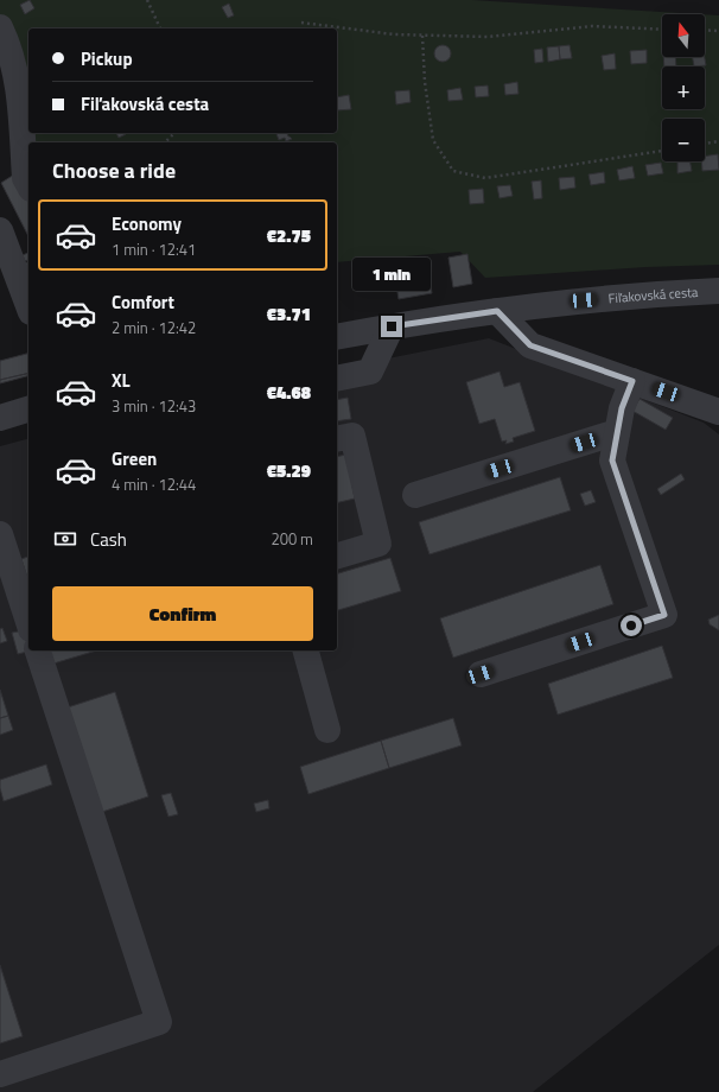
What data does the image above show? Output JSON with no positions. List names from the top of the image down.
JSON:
{
  "streets": {
    "street": ["Fiľakovská cesta"]
  },
  "north": "top",
  "page": {
    "map_buttons": ["+", "−"],
    "banner": ["Pickup", "Fiľakovská cesta"],
    "heading": "Choose a ride",
    "list": [
      {
        "name": "Economy",
        "note": "1 min · 12:41",
        "value": "€2.75"
      },
      {
        "name": "Comfort",
        "note": "2 min · 12:42",
        "value": "€3.71"
      },
      {
        "name": "XL",
        "note": "3 min · 12:43",
        "value": "€4.68"
      },
      {
        "name": "Green",
        "note": "4 min · 12:44",
        "value": "€5.29"
      }
    ],
    "bubble": "1 min",
    "pay": ["Cash", "200 m"],
    "buttons": "Confirm"
  }
}
